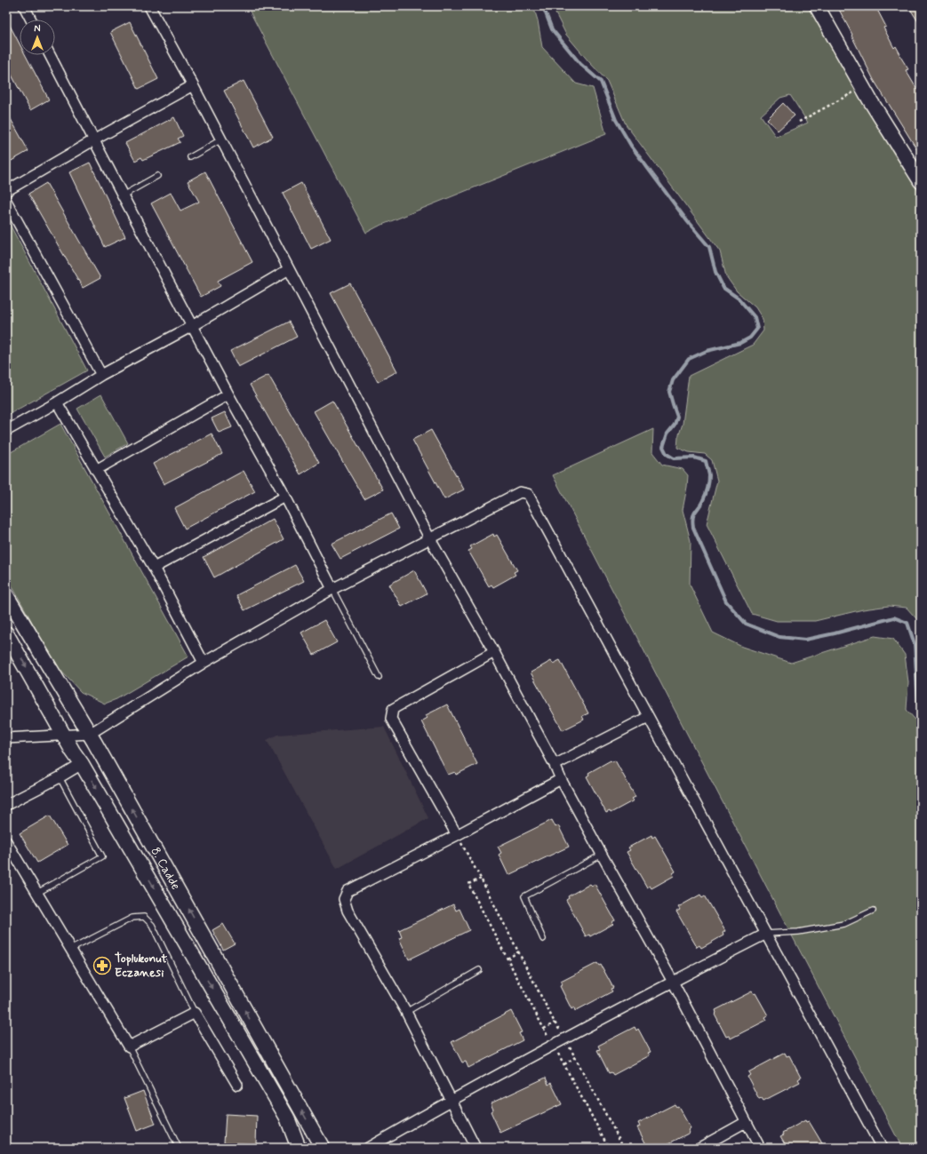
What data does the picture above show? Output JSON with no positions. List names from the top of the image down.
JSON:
{
  "streets": {
    "street": ["8. Cadde"]
  },
  "places": {
    "pharmacy": ["Toplukonut Eczanesi"]
  },
  "north": "top"
}
